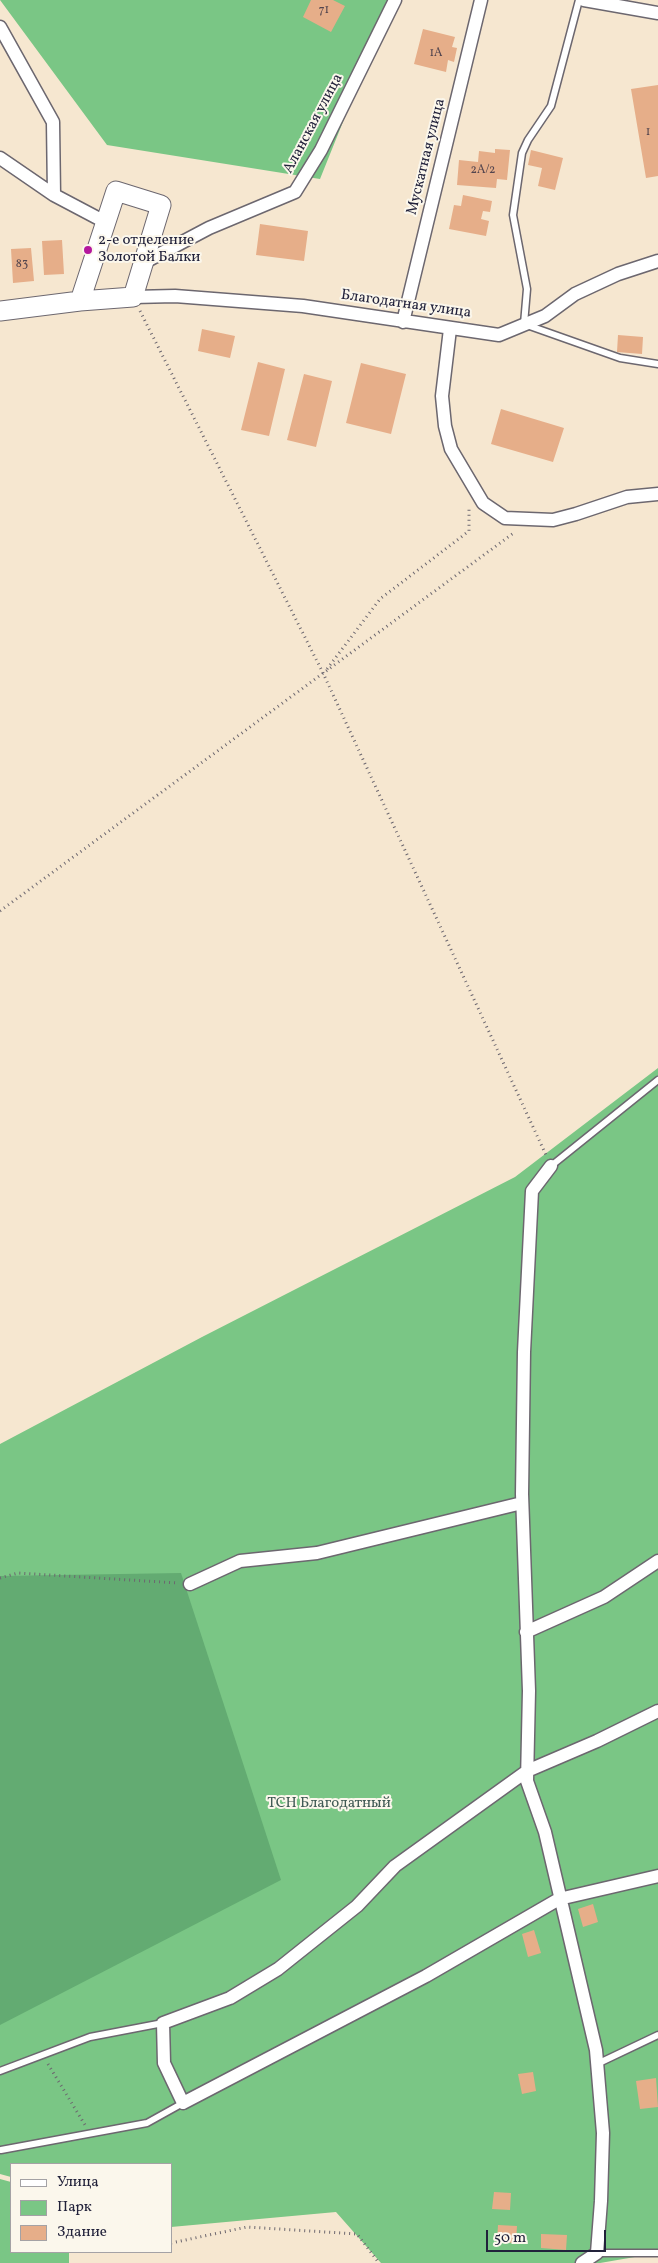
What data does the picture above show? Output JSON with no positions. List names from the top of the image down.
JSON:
{
  "streets": {
    "street": ["Аланская улица", "Мускатная улица", "Благодатная улица"]
  },
  "crossings": [
    ["Мускатная улица", "Благодатная улица"]
  ],
  "parks": ["ТСН Благодатный"],
  "places": ["2-е отделение Золотой Балки"],
  "house_numbers": [
    "71",
    "1А",
    "1",
    "2А/2",
    "83"
  ],
  "legend": ["Улица", "Парк", "Здание"],
  "scale_bar": "50 m"
}
